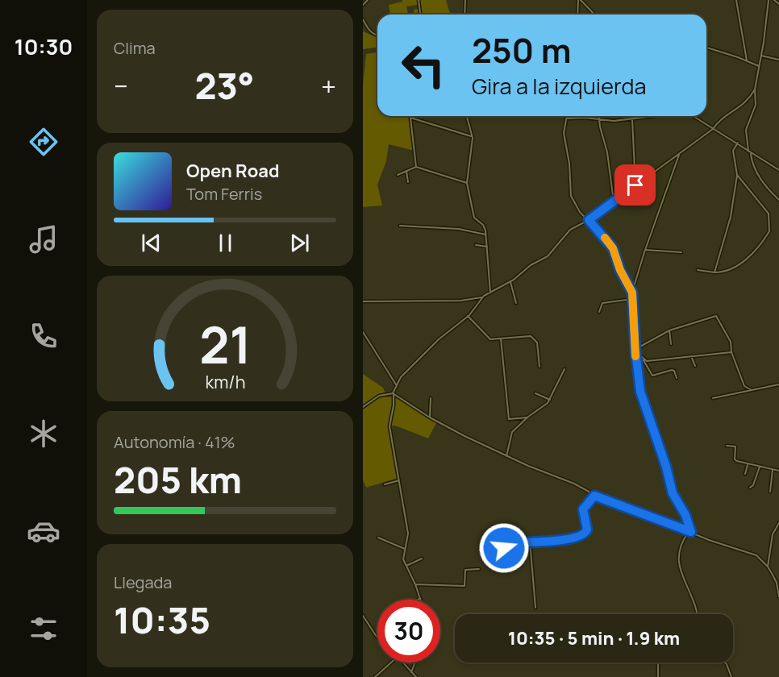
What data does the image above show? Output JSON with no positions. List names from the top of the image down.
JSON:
{
  "page": {
    "tabs": "10:30",
    "tile": [
      "Clima",
      ["Autonomía · 41%", "205 km"],
      ["Llegada", "10:35"]
    ],
    "turn": ["250 m", "Gira a la izquierda"],
    "heat": ["−", "23°", "+"],
    "song": ["Open Road", "Tom Ferris"],
    "limit": "30",
    "trip": "10:35 · 5 min · 1.9 km",
    "gauge": ["21", "km/h"]
  }
}
